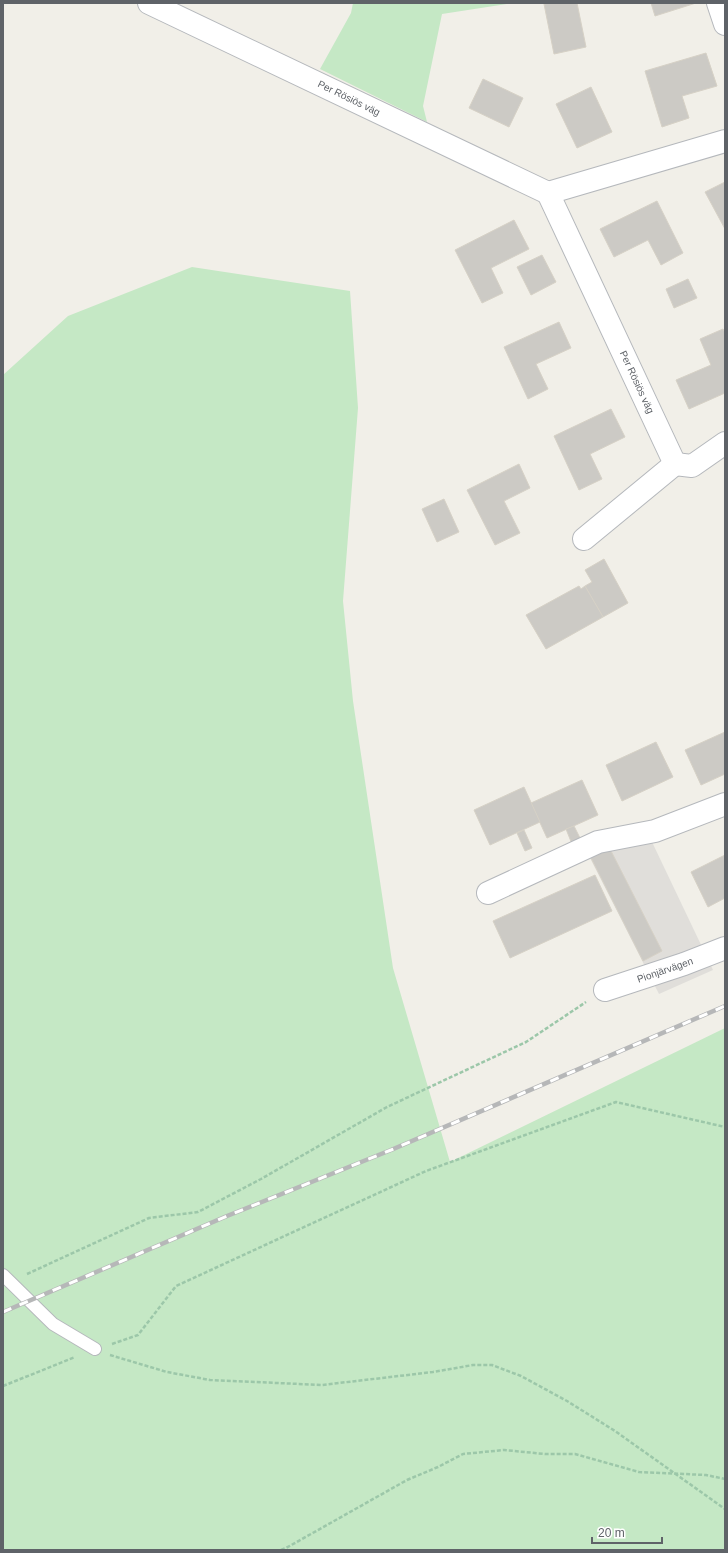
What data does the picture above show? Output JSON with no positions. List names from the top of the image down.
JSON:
{
  "streets": {
    "street": ["Per Rösiös väg", "Pionjärvägen"]
  },
  "scale_bar": "20 m"
}
